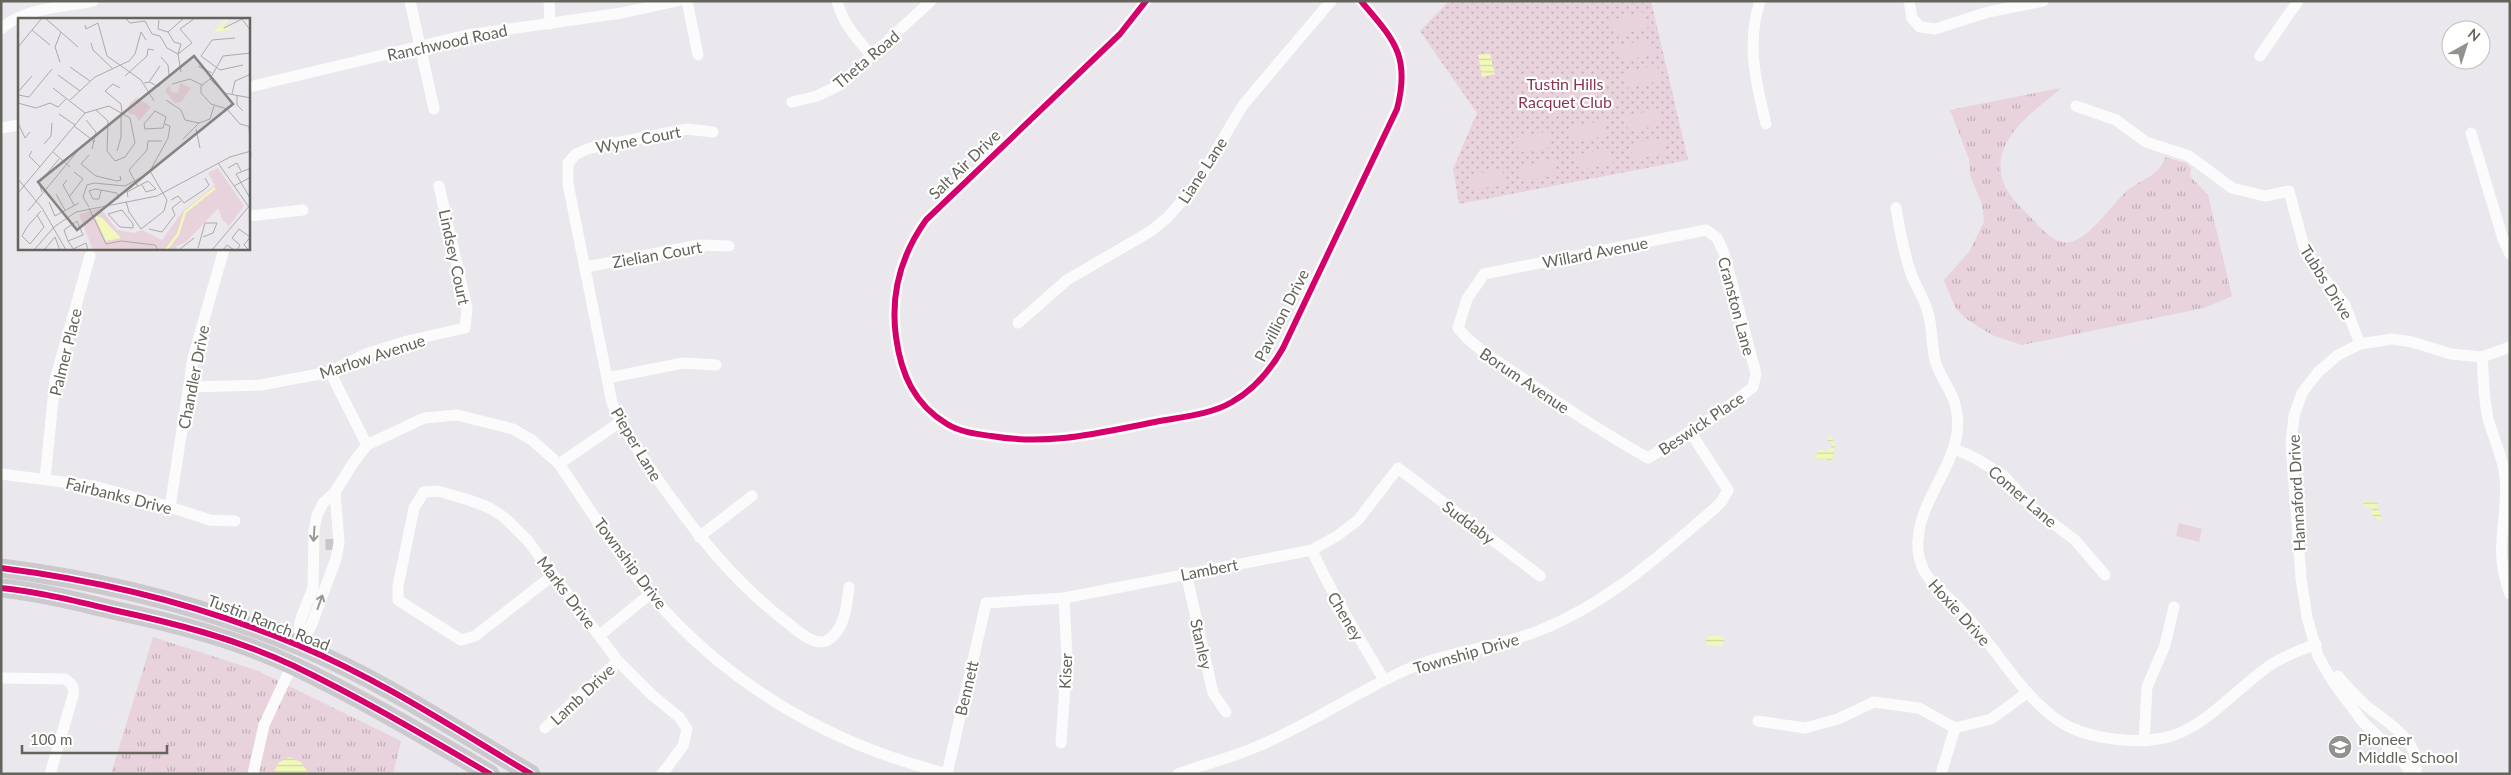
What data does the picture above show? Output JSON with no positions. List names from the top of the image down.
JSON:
{
  "streets": {
    "main road": ["Tustin Ranch Road"],
    "street": [
      "Ranchwood Road",
      "Theta Road",
      "Wyne Court",
      "Salt Air Drive",
      "Liane Lane",
      "Willard Avenue",
      "Zielian Court",
      "Lindsey Court",
      "Tubbs Drive",
      "Cranston Lane",
      "Pavillion Drive",
      "Palmer Place",
      "Marlow Avenue",
      "Chandler Drive",
      "Borum Avenue",
      "Beswick Place",
      "Pieper Lane",
      "Hannaford Drive",
      "Fairbanks Drive",
      "Comer Lane",
      "Suddaby",
      "Township Drive",
      "Lambert",
      "Marks Drive",
      "Hoxie Drive",
      "Cheney",
      "Stanley",
      "Kiser",
      "Bennett",
      "Lamb Drive"
    ]
  },
  "crossings": [
    ["Wyne Court", "Pieper Lane"],
    ["Salt Air Drive", "Pavillion Drive"],
    ["Willard Avenue", "Cranston Lane"],
    ["Willard Avenue", "Borum Avenue"],
    ["Zielian Court", "Pieper Lane"],
    ["Lindsey Court", "Marlow Avenue"],
    ["Tubbs Drive", "Hannaford Drive"],
    ["Cranston Lane", "Beswick Place"],
    ["Palmer Place", "Fairbanks Drive"],
    ["Marlow Avenue", "Chandler Drive"],
    ["Chandler Drive", "Fairbanks Drive"],
    ["Borum Avenue", "Beswick Place"],
    ["Beswick Place", "Township Drive"],
    ["Hannaford Drive", "Hoxie Drive"],
    ["Comer Lane", "Hoxie Drive"],
    ["Suddaby", "Lambert"],
    ["Township Drive", "Cheney"],
    ["Township Drive", "Tustin Ranch Road"],
    ["Township Drive", "Bennett"],
    ["Lambert", "Cheney"],
    ["Lambert", "Stanley"],
    ["Lambert", "Kiser"],
    ["Lambert", "Bennett"],
    ["Marks Drive", "Lamb Drive"]
  ],
  "parks": ["Tustin Hills Racquet Club"],
  "places": {
    "school or university": ["Pioneer Middle School"]
  },
  "scale_bar": "100 m",
  "north": "top right"
}
